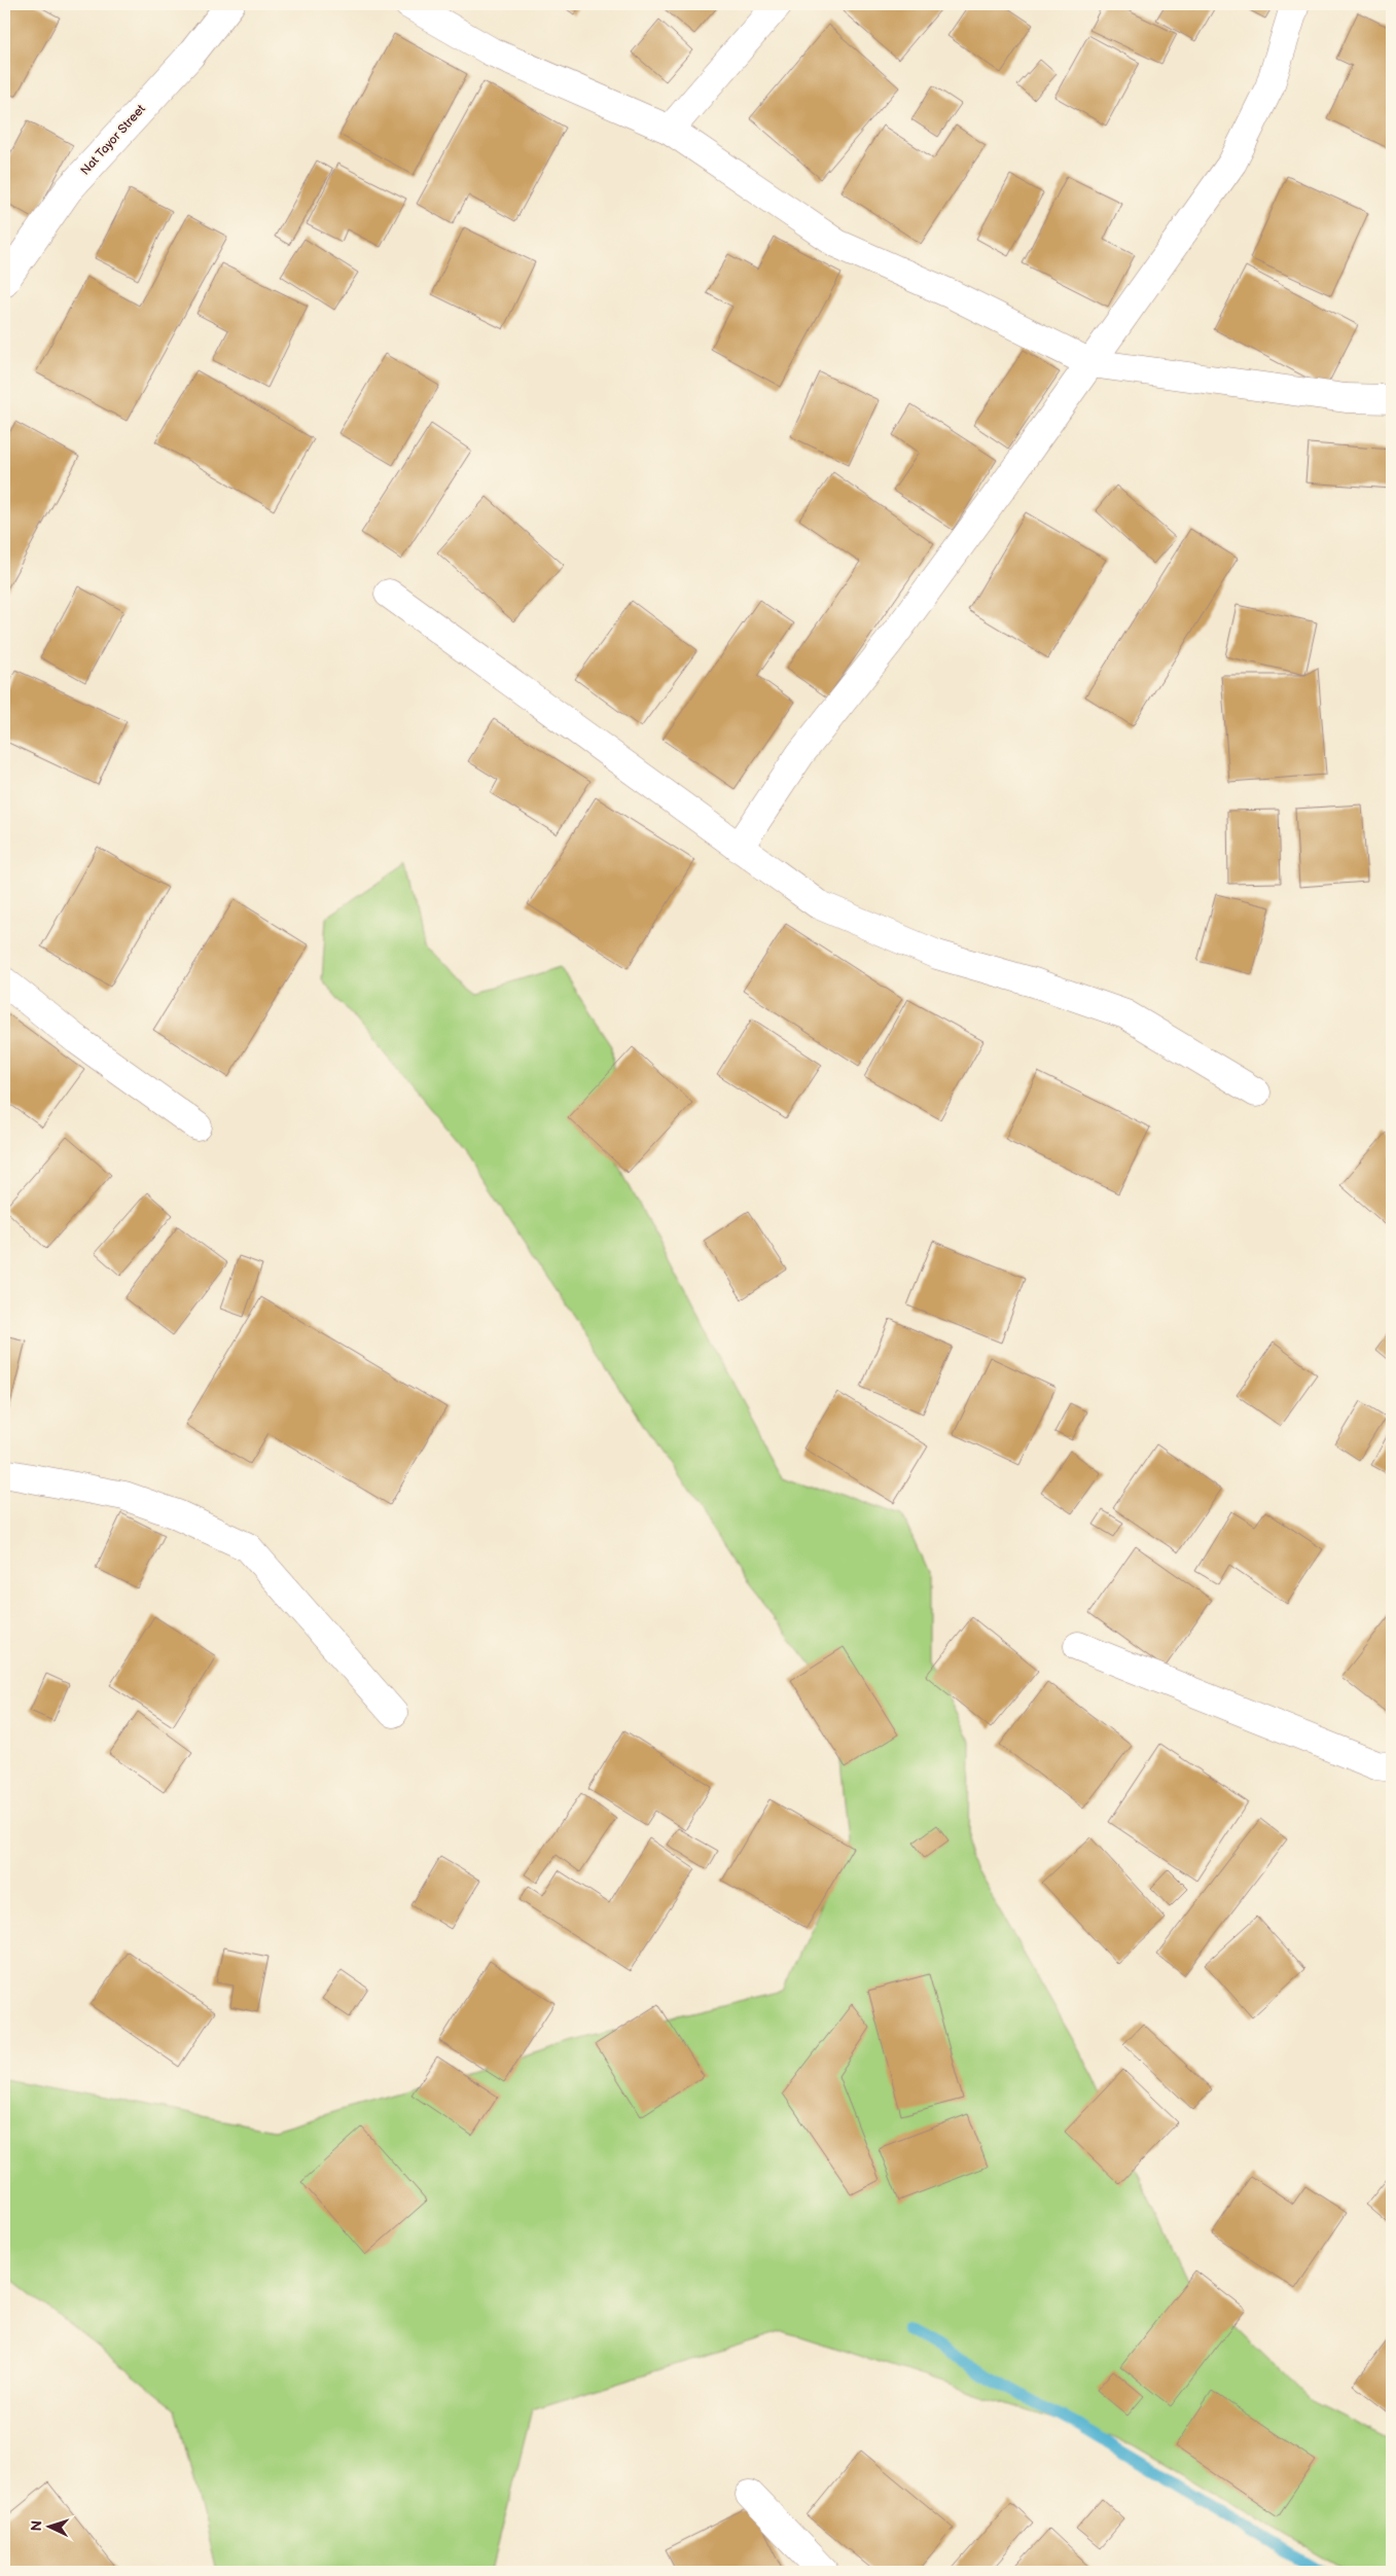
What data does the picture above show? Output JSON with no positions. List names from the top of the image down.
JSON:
{
  "streets": {
    "street": ["Nat Tayor Street"]
  },
  "north": "left"
}
